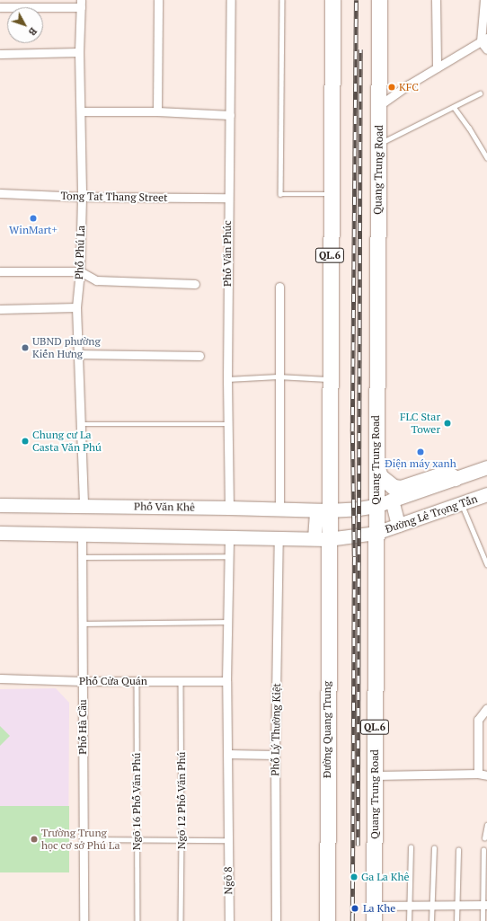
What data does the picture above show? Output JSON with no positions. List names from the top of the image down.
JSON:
{
  "streets": {
    "highway": ["Quang Trung Road", "QL.6", "Đường Quang Trung"],
    "main road": ["Phố Văn Khê", "Đường Lê Trọng Tấn"],
    "street": [
      "Tong Tat Thang Street",
      "Phố Phú La",
      "Phố Văn Phúc",
      "Phố Cửa Quán",
      "Phố Hà Cầu",
      "Phố Lý Thường Kiệt",
      "Ngõ 8"
    ],
    "lane": ["Ngõ 12 Phố Văn Phú", "Ngõ 16 Phố Văn Phú"]
  },
  "crossings": [
    ["Quang Trung Road", "Phố Văn Khê"],
    ["Quang Trung Road", "Đường Lê Trọng Tấn"],
    ["Tong Tat Thang Street", "Phố Phú La"],
    ["Tong Tat Thang Street", "Phố Văn Phúc"],
    ["Phố Phú La", "Phố Văn Khê"],
    ["Phố Văn Phúc", "Phố Văn Khê"],
    ["QL.6", "Phố Văn Khê"],
    ["QL.6", "Đường Lê Trọng Tấn"],
    ["QL.6", "Đường Quang Trung"],
    ["Đường Lê Trọng Tấn", "Đường Quang Trung"],
    ["Phố Cửa Quán", "Phố Hà Cầu"],
    ["Phố Cửa Quán", "Ngõ 12 Phố Văn Phú"],
    ["Phố Cửa Quán", "Ngõ 16 Phố Văn Phú"],
    ["Phố Cửa Quán", "Ngõ 8"]
  ],
  "places": [
    "KFC",
    "WinMart+",
    "UBND phường Kiến Hưng",
    "FLC Star Tower",
    "Chung cư La Casta Văn Phú",
    "Điện máy xanh",
    "Trường Trung học cơ sở Phú La",
    "Ga La Khê",
    "La Khe"
  ],
  "north": "bottom right"
}
